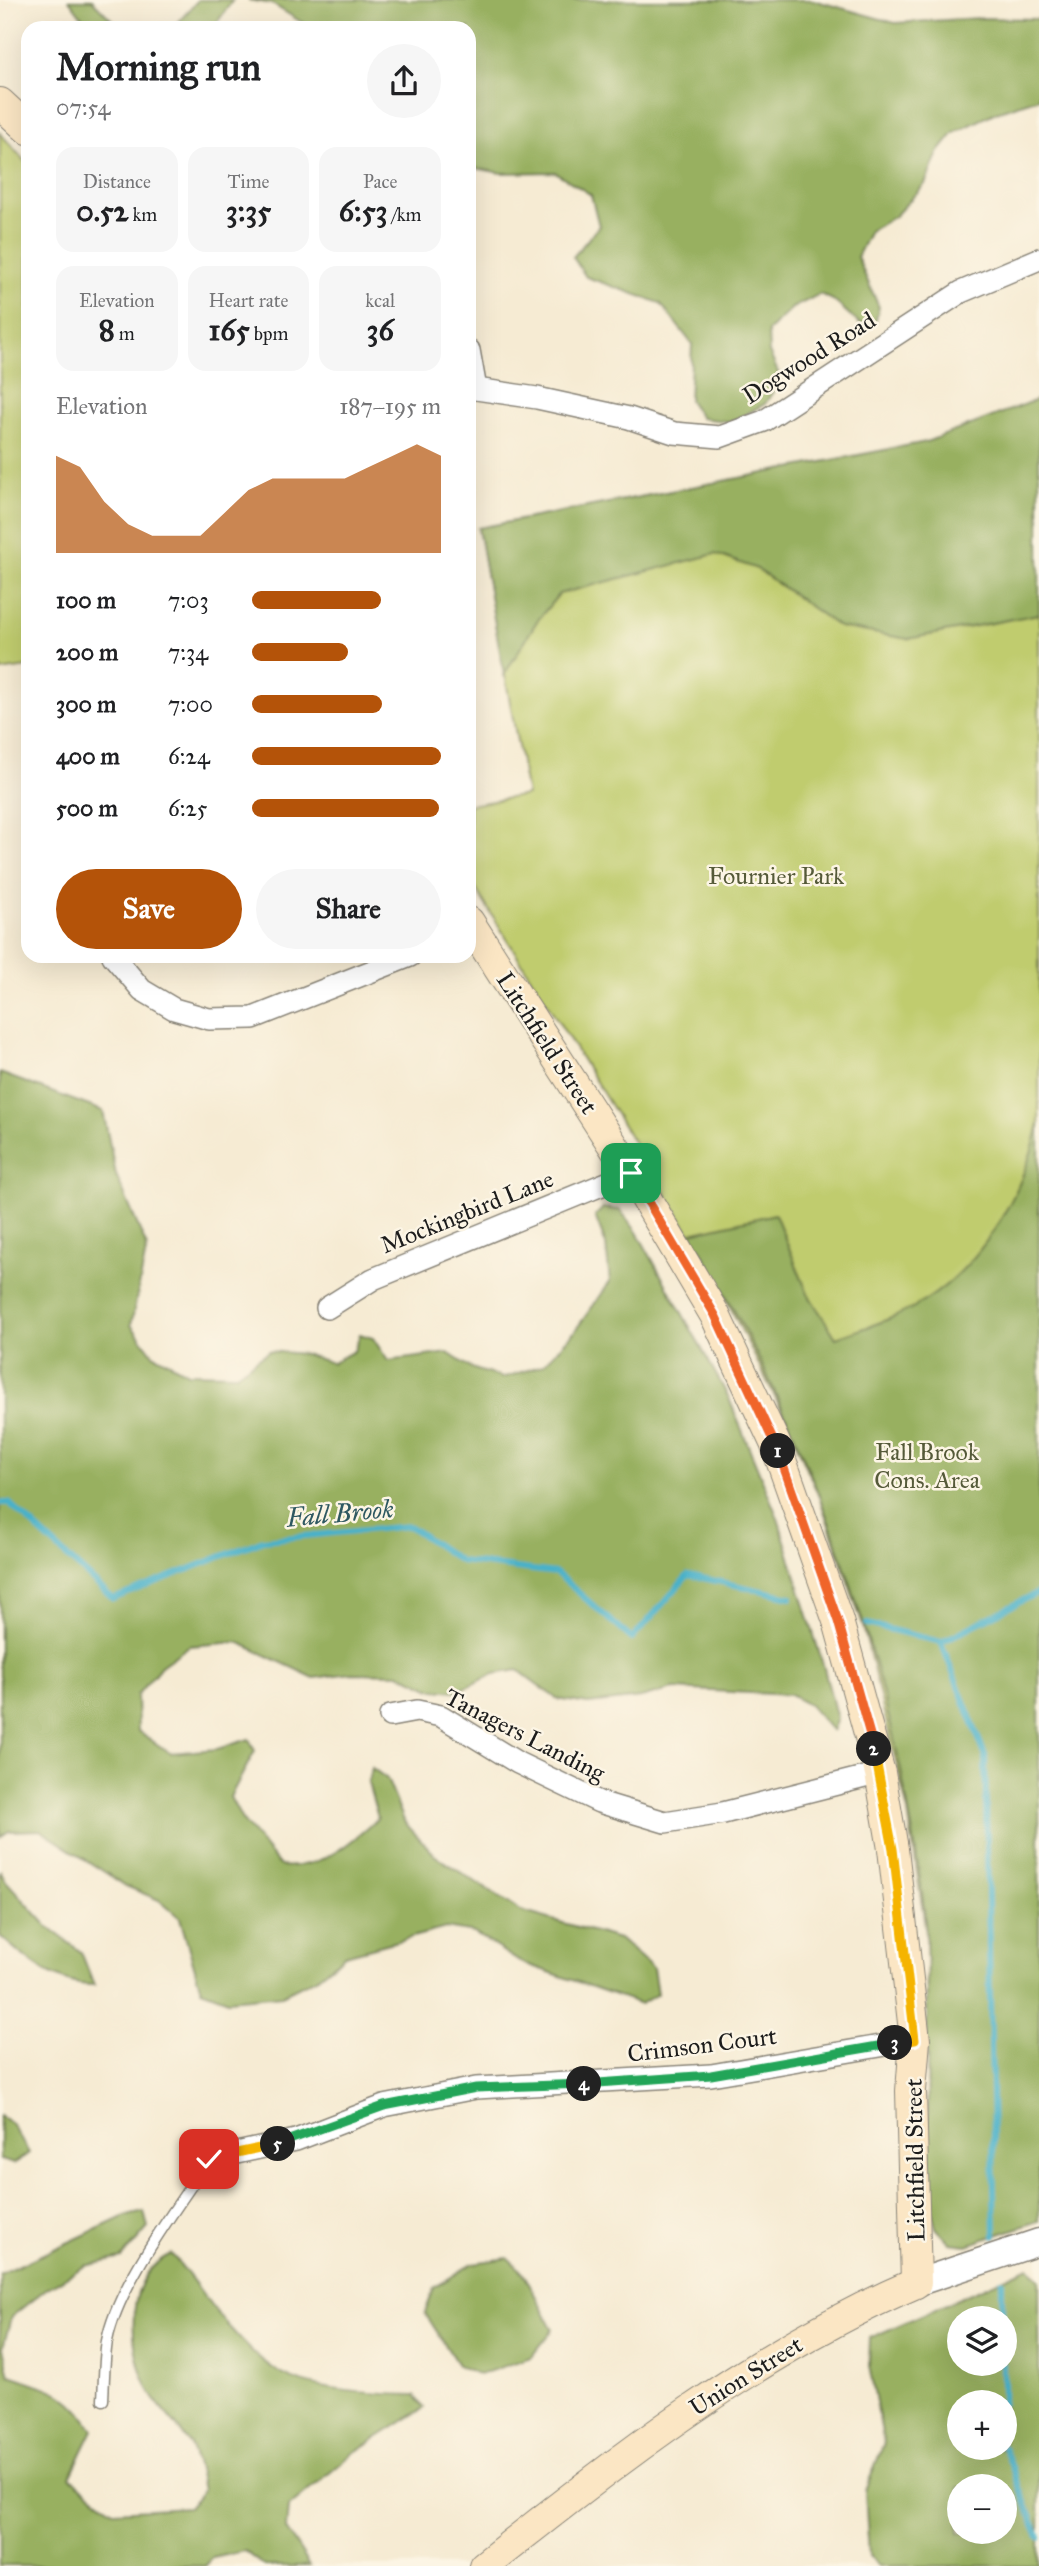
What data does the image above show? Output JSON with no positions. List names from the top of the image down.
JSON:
{
  "streets": {
    "main road": ["Litchfield Street", "Union Street"],
    "street": [
      "Dogwood Road",
      "Mockingbird Lane",
      "Tanagers Landing",
      "Crimson Court"
    ]
  },
  "crossings": [
    ["Litchfield Street", "Mockingbird Lane"],
    ["Litchfield Street", "Tanagers Landing"],
    ["Litchfield Street", "Crimson Court"],
    ["Litchfield Street", "Union Street"]
  ],
  "water": ["Fall Brook"],
  "parks": ["Fournier Park", "Fall Brook Cons. Area"],
  "page": {
    "heading": ["Morning run", "07:54"],
    "stats": [
      ["Distance", "0.52 km"],
      ["Time", "3:35"],
      ["Pace", "6:53 /km"],
      ["Elevation", "8 m"],
      ["Heart rate", "165 bpm"],
      ["kcal", "36"]
    ],
    "chart": ["Elevation", "187–195 m"],
    "list": [
      {
        "name": "100 m",
        "note": "7:03"
      },
      {
        "name": "200 m",
        "note": "7:34"
      },
      {
        "name": "300 m",
        "note": "7:00"
      },
      {
        "name": "400 m",
        "note": "6:24"
      },
      {
        "name": "500 m",
        "note": "6:25"
      }
    ],
    "buttons": ["Save", "Share"],
    "pins": [
      "1",
      "2",
      "3",
      "4",
      "5"
    ],
    "map_buttons": ["+", "−"]
  }
}
